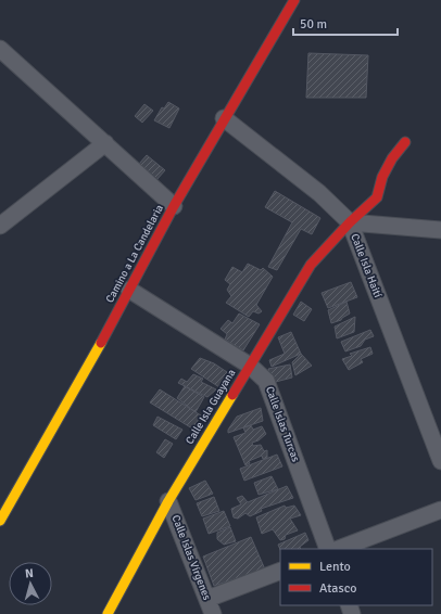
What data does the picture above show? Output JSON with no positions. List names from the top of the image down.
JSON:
{
  "streets": {
    "street": [
      "Camino a La Candelaria",
      "Calle Isla Haití",
      "Calle Isla Guayana",
      "Calle Islas Turcas",
      "Calle Islas Vírgenes"
    ]
  },
  "crossings": [
    ["Camino a La Candelaria", "Calle Isla Haití"],
    ["Camino a La Candelaria", "Calle Islas Turcas"],
    ["Calle Isla Haití", "Calle Isla Guayana"],
    ["Calle Isla Guayana", "Calle Islas Turcas"],
    ["Calle Isla Guayana", "Calle Islas Vírgenes"]
  ],
  "legend": ["Lento", "Atasco"],
  "scale_bar": "50 m",
  "north": "top"
}
